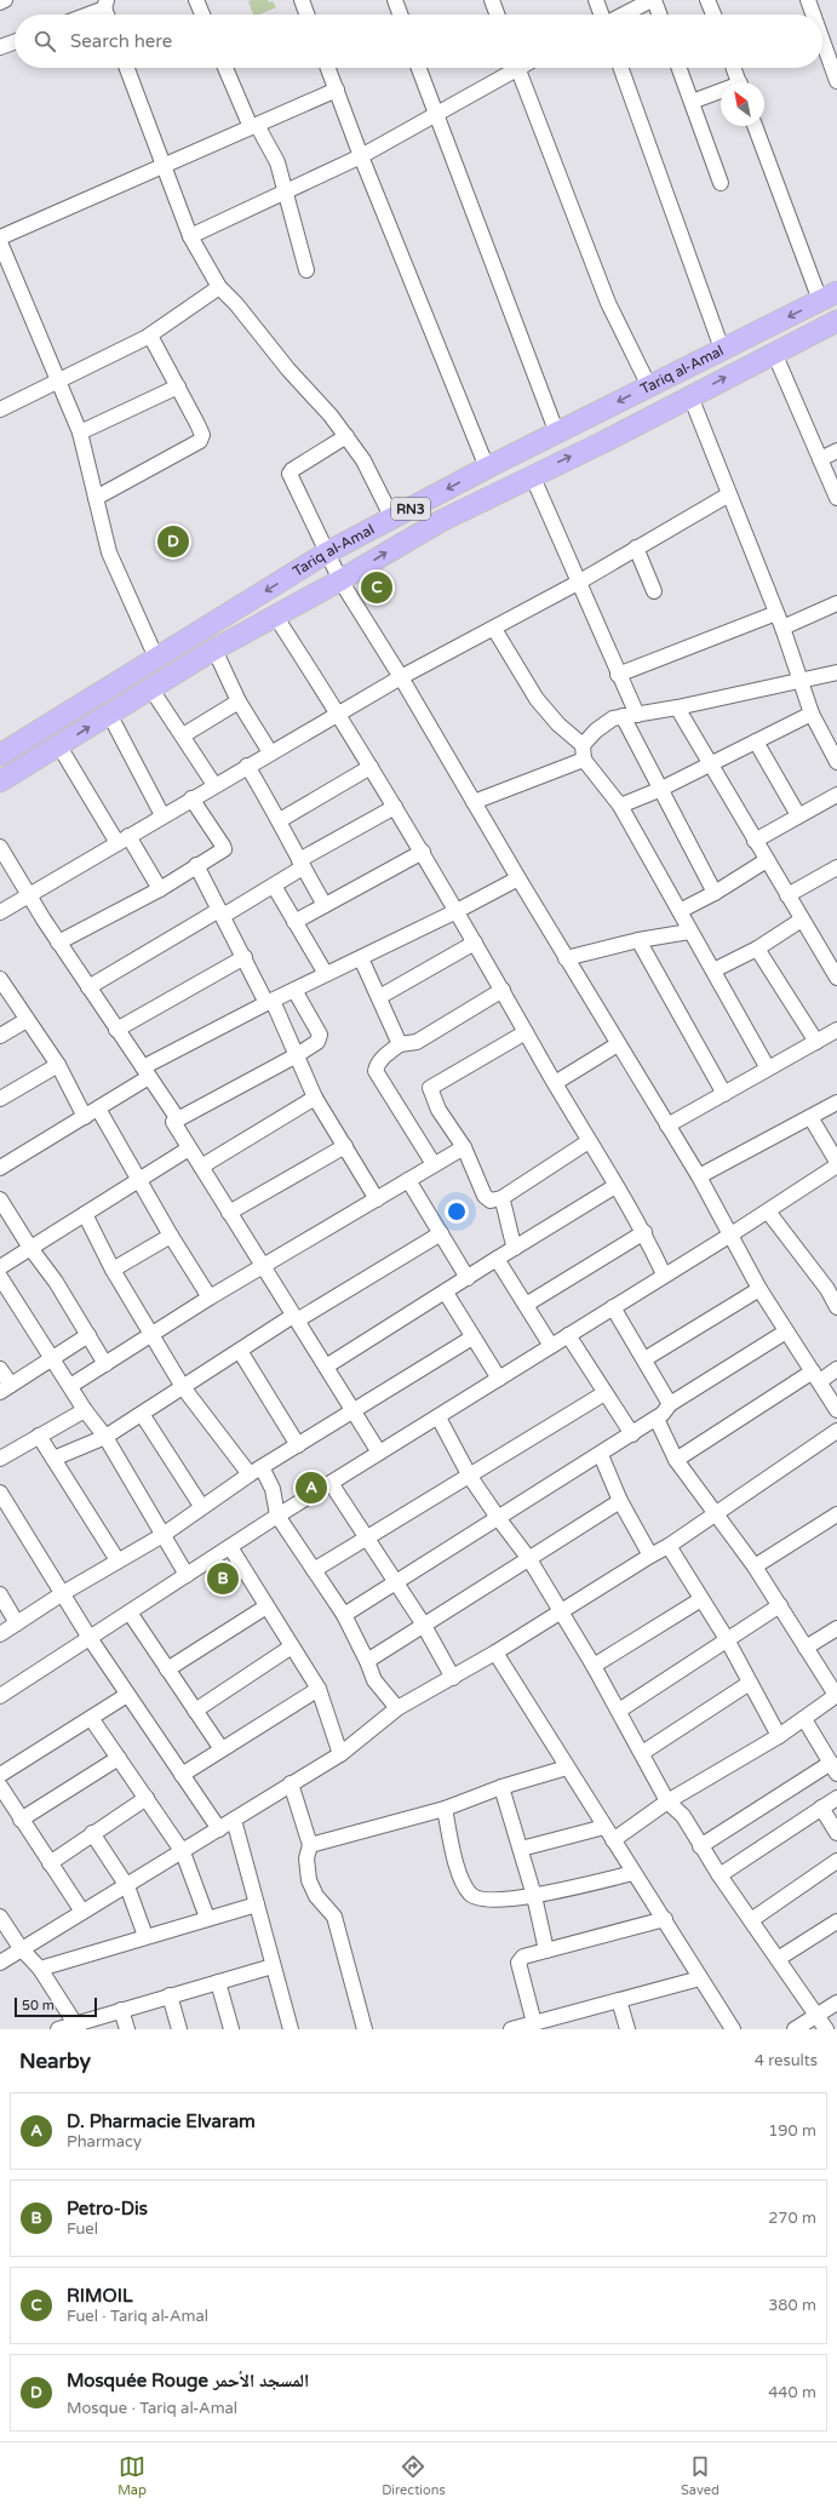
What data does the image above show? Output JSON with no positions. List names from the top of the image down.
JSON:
{
  "streets": {
    "highway": ["Tariq al-Amal", "RN3"]
  },
  "scale_bar": "50 m",
  "north": "top left",
  "page": {
    "search": "Search here",
    "pins": [
      "D",
      "C",
      "A",
      "B"
    ],
    "scale": "50 m",
    "heading": ["Nearby", "4 results"],
    "list": [
      {
        "mark": "A",
        "name": "D. Pharmacie Elvaram",
        "note": "Pharmacy",
        "value": "190 m"
      },
      {
        "mark": "B",
        "name": "Petro-Dis",
        "note": "Fuel",
        "value": "270 m"
      },
      {
        "mark": "C",
        "name": "RIMOIL",
        "note": "Fuel · Tariq al-Amal",
        "value": "380 m"
      },
      {
        "mark": "D",
        "name": "Mosquée Rouge المسجد الأحمر",
        "note": "Mosque · Tariq al-Amal",
        "value": "440 m"
      }
    ],
    "nav": ["Map", "Directions", "Saved"]
  }
}
